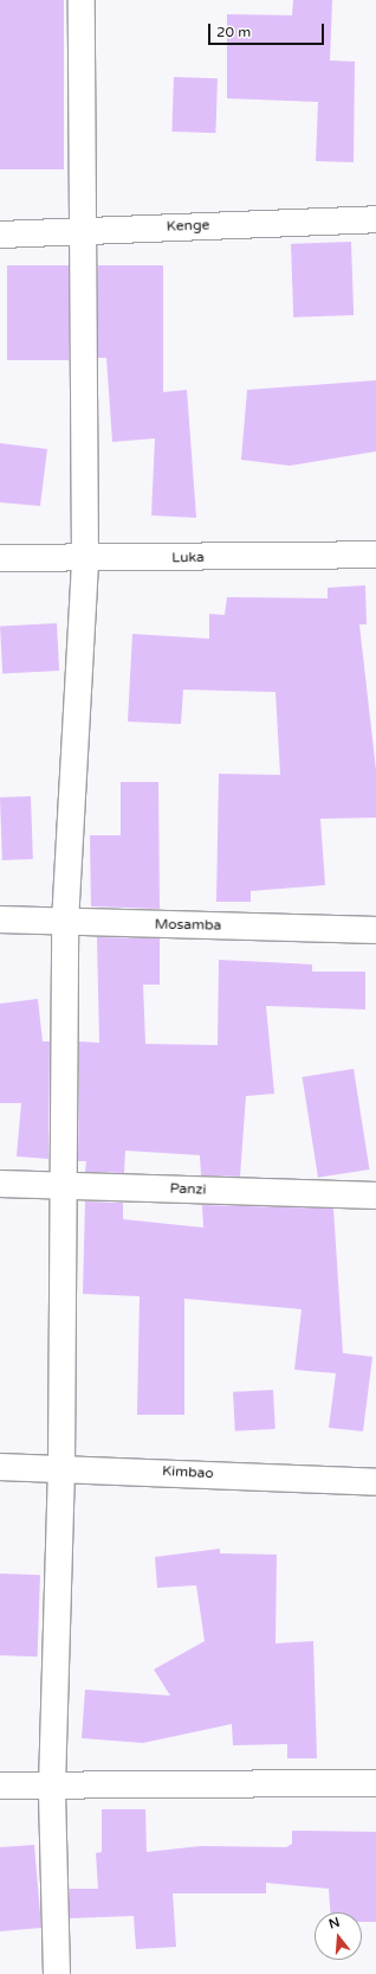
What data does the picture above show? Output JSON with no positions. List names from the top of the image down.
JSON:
{
  "streets": {
    "street": [
      "Kenge",
      "Luka",
      "Mosamba",
      "Panzi",
      "Kimbao"
    ]
  },
  "scale_bar": "20 m",
  "north": "top"
}
